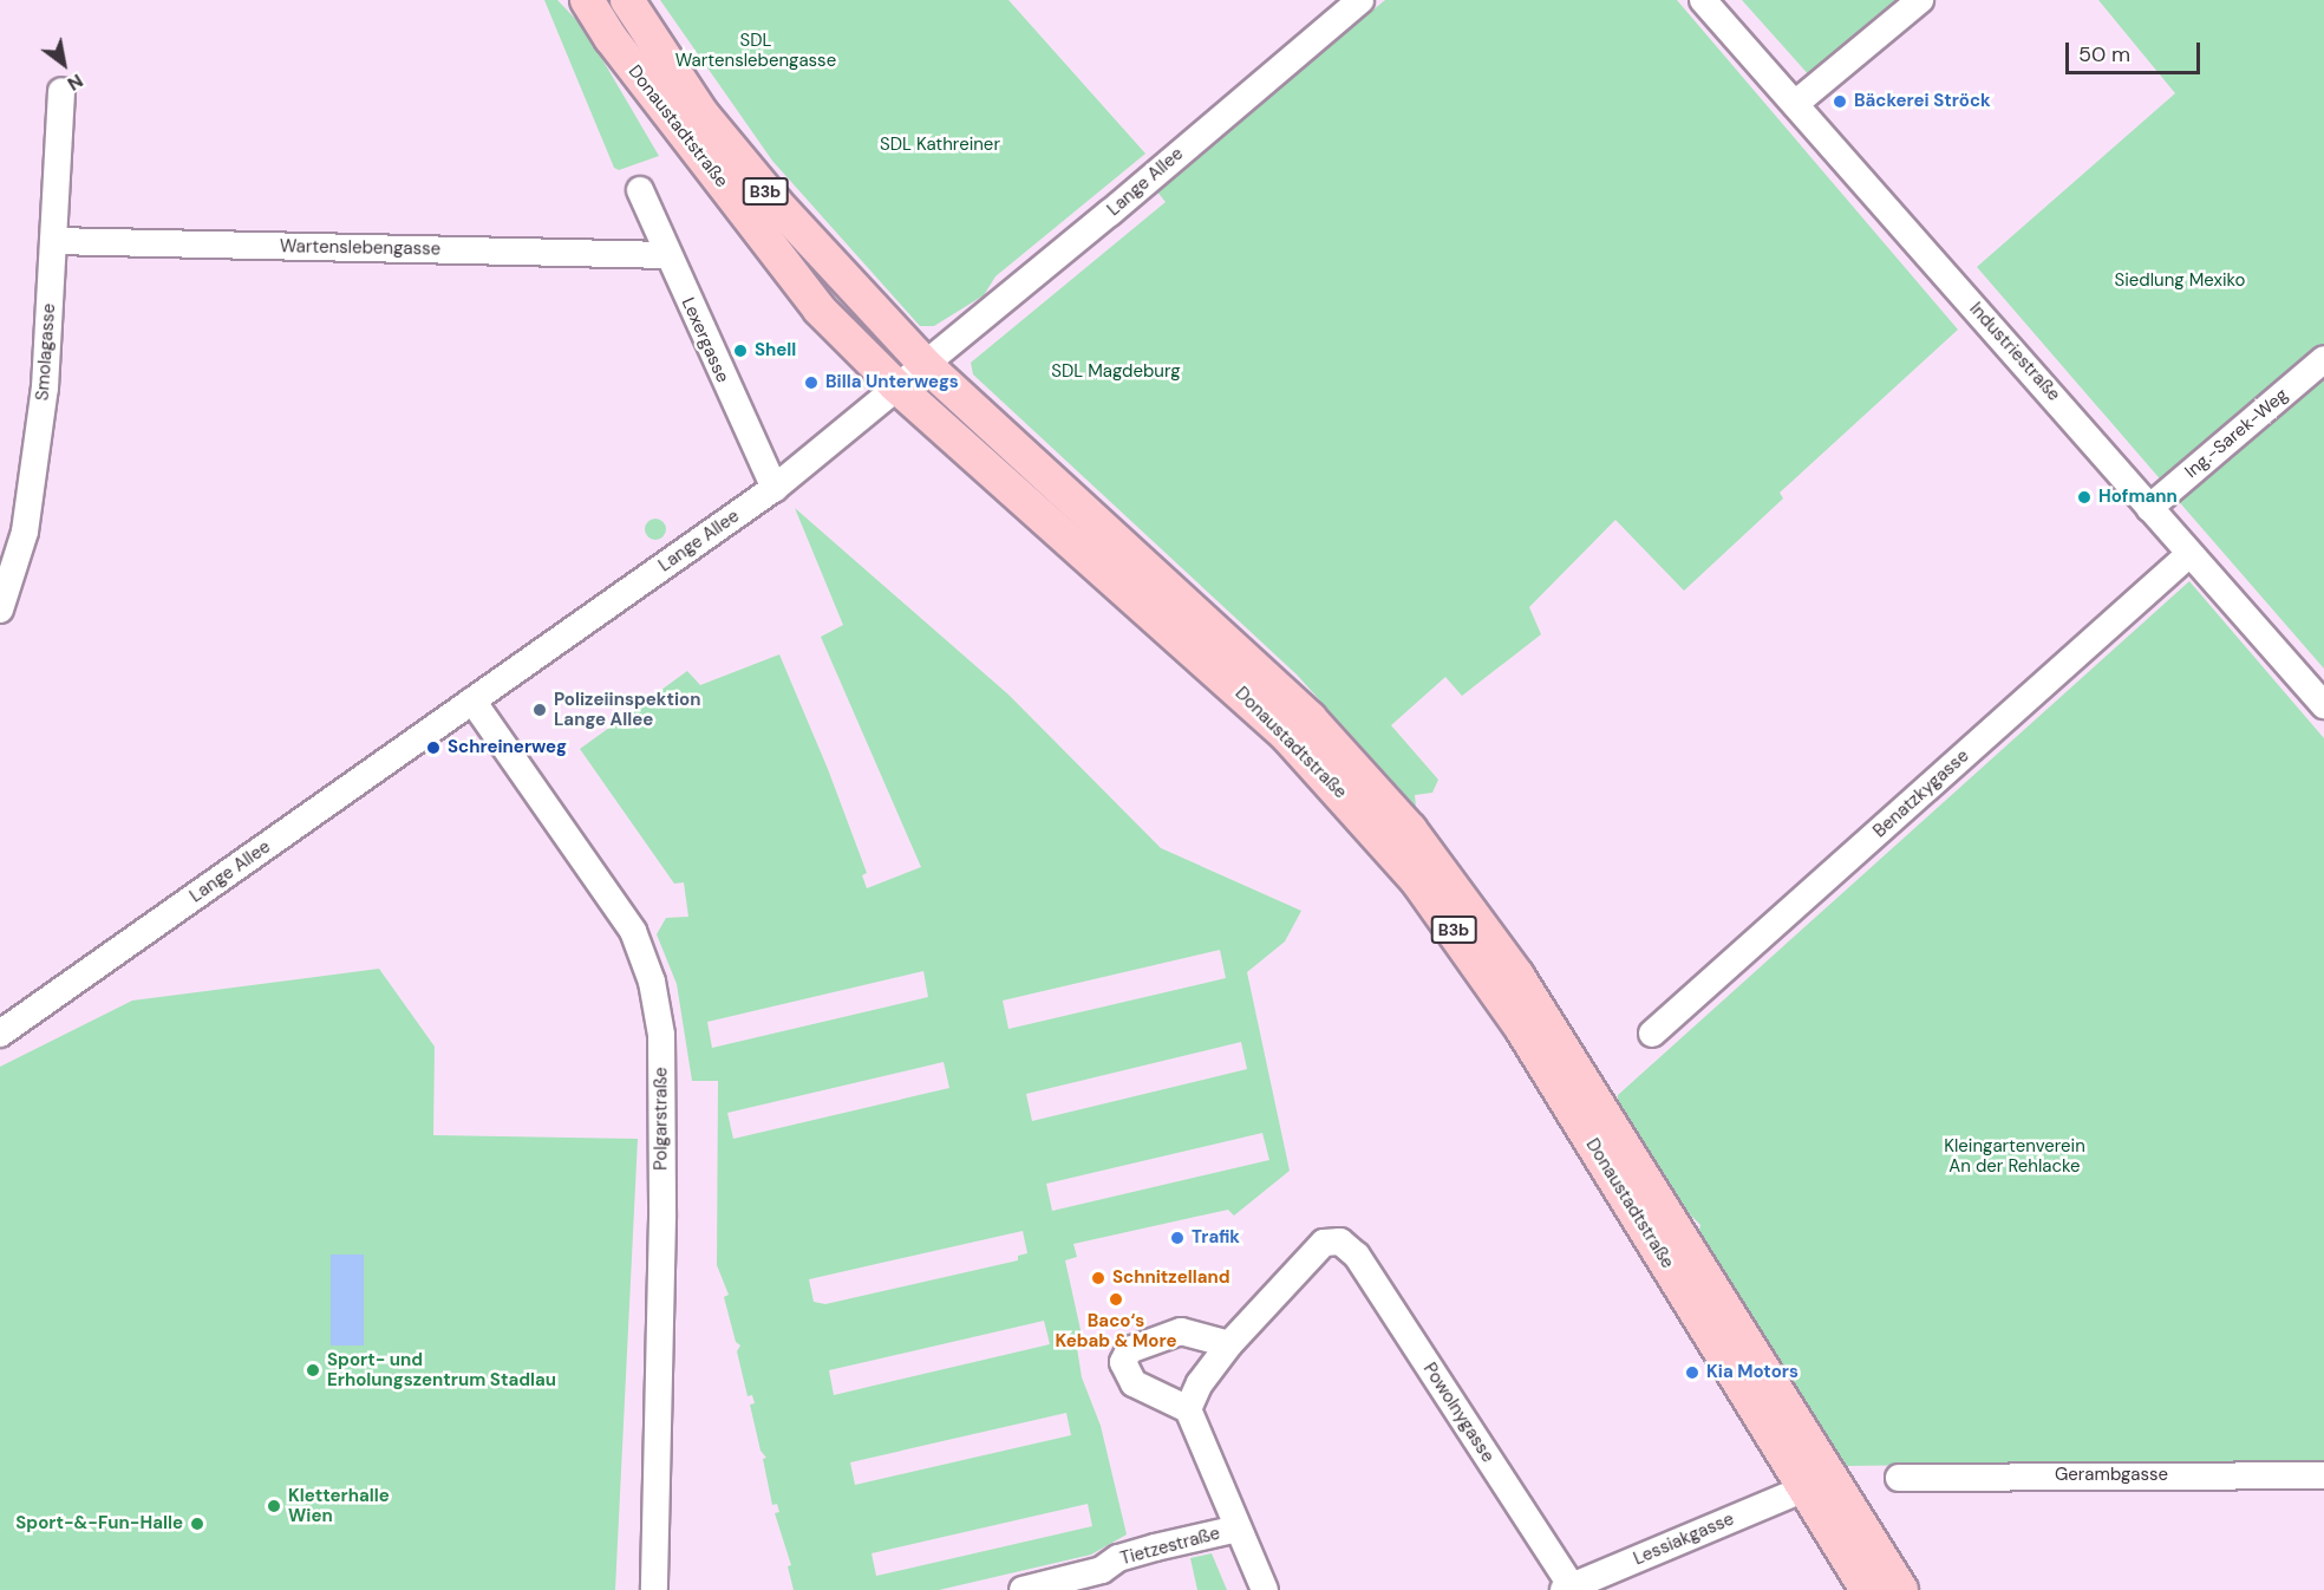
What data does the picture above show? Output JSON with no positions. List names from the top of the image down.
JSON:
{
  "streets": {
    "main road": ["Donaustadtstraße", "B3b"],
    "street": [
      "Lange Allee",
      "Wartenslebengasse",
      "Lexergasse",
      "Smolagasse",
      "Industriestraße",
      "Ing.-Sarek-Weg",
      "Benatzkygasse",
      "Polgarstraße",
      "Powolnygasse",
      "Gerambgasse",
      "Lessiakgasse",
      "Tietzestraße"
    ]
  },
  "crossings": [
    ["Donaustadtstraße", "Lange Allee"],
    ["Donaustadtstraße", "Lessiakgasse"],
    ["Lange Allee", "Lexergasse"],
    ["Lange Allee", "Polgarstraße"],
    ["Wartenslebengasse", "Lexergasse"],
    ["Wartenslebengasse", "Smolagasse"],
    ["Industriestraße", "Ing.-Sarek-Weg"],
    ["Industriestraße", "Benatzkygasse"],
    ["Powolnygasse", "Lessiakgasse"]
  ],
  "parks": [
    "SDL Wartenslebengasse",
    "SDL Kathreiner",
    "Siedlung Mexiko",
    "SDL Magdeburg",
    "Kleingartenverein An der Rehlacke"
  ],
  "places": [
    "Bäckerei Ströck",
    "Shell",
    "Billa Unterwegs",
    "Hofmann",
    "Polizeiinspektion Lange Allee",
    "Schreinerweg",
    "Trafik",
    "Schnitzelland",
    "Baco‘s Kebab & More",
    "Sport- und Erholungszentrum Stadlau",
    "Kia Motors",
    "Kletterhalle Wien",
    "Sport-&-Fun-Halle"
  ],
  "scale_bar": "50 m",
  "north": "bottom right"
}
